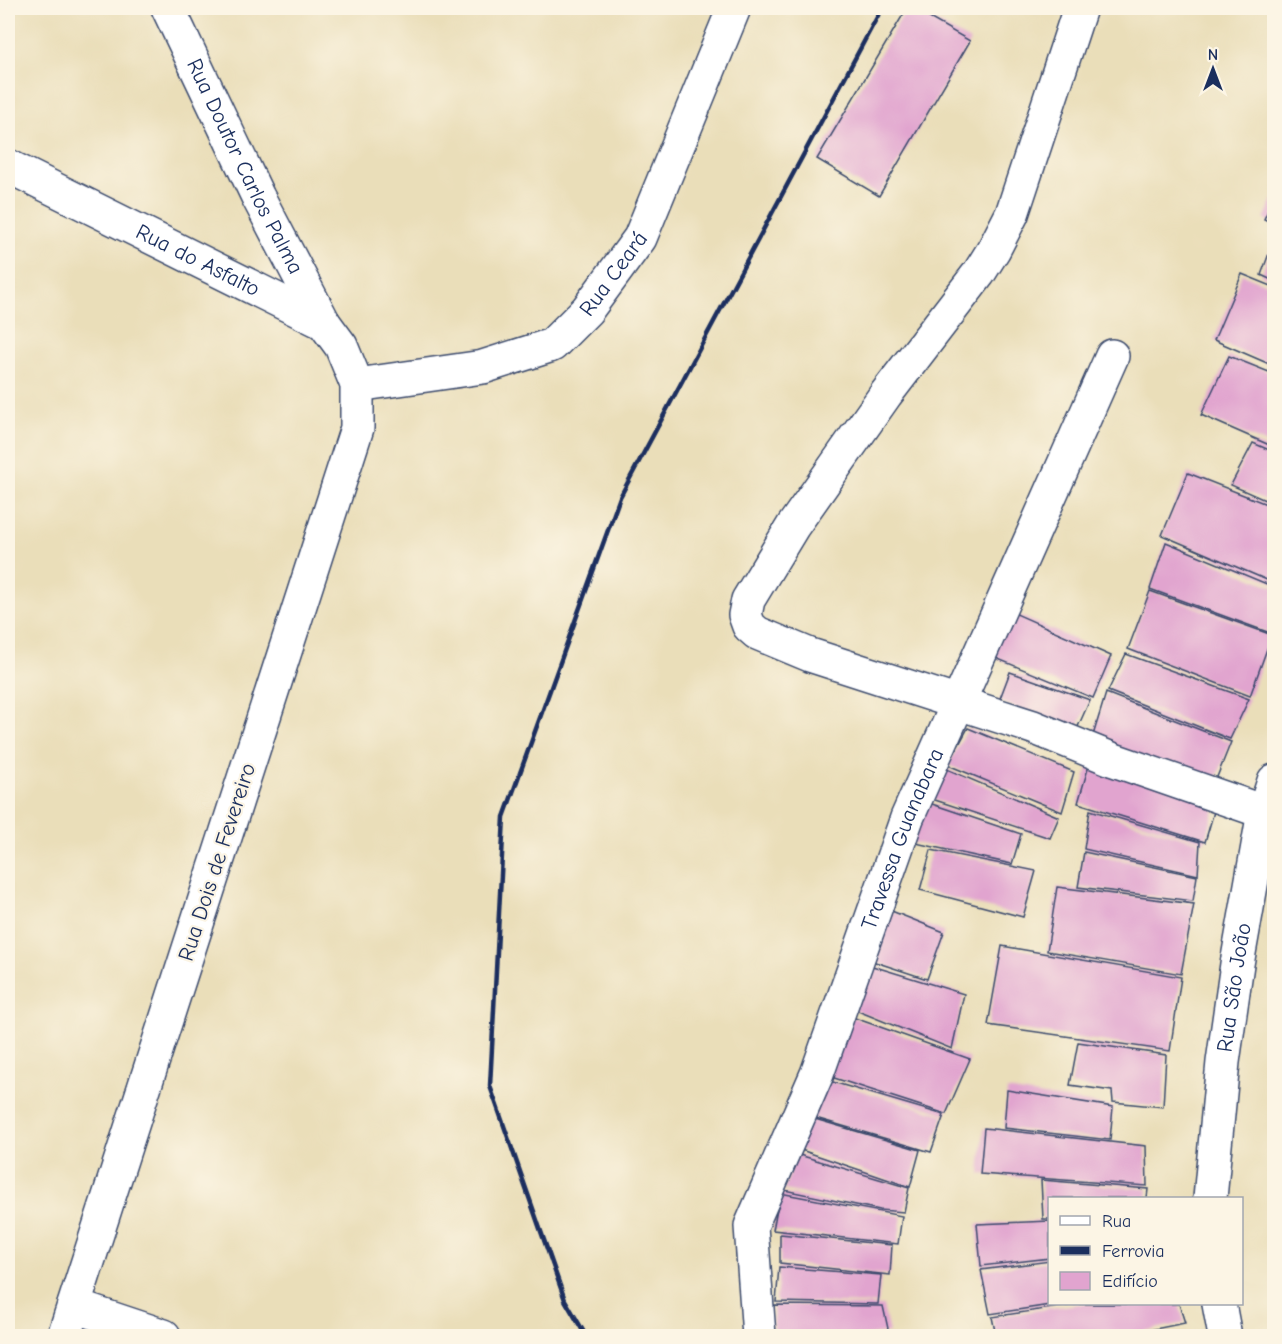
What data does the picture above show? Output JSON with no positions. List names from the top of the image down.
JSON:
{
  "streets": {
    "street": [
      "Rua Doutor Carlos Palma",
      "Rua do Asfalto",
      "Rua Ceará",
      "Travessa Guanabara",
      "Rua Dois de Fevereiro",
      "Rua São João"
    ]
  },
  "crossings": [
    ["Rua Doutor Carlos Palma", "Rua do Asfalto"],
    ["Rua do Asfalto", "Rua Ceará"],
    ["Rua do Asfalto", "Rua Dois de Fevereiro"],
    ["Rua Ceará", "Rua Dois de Fevereiro"]
  ],
  "legend": ["Rua", "Ferrovia", "Edifício"],
  "north": "top"
}
